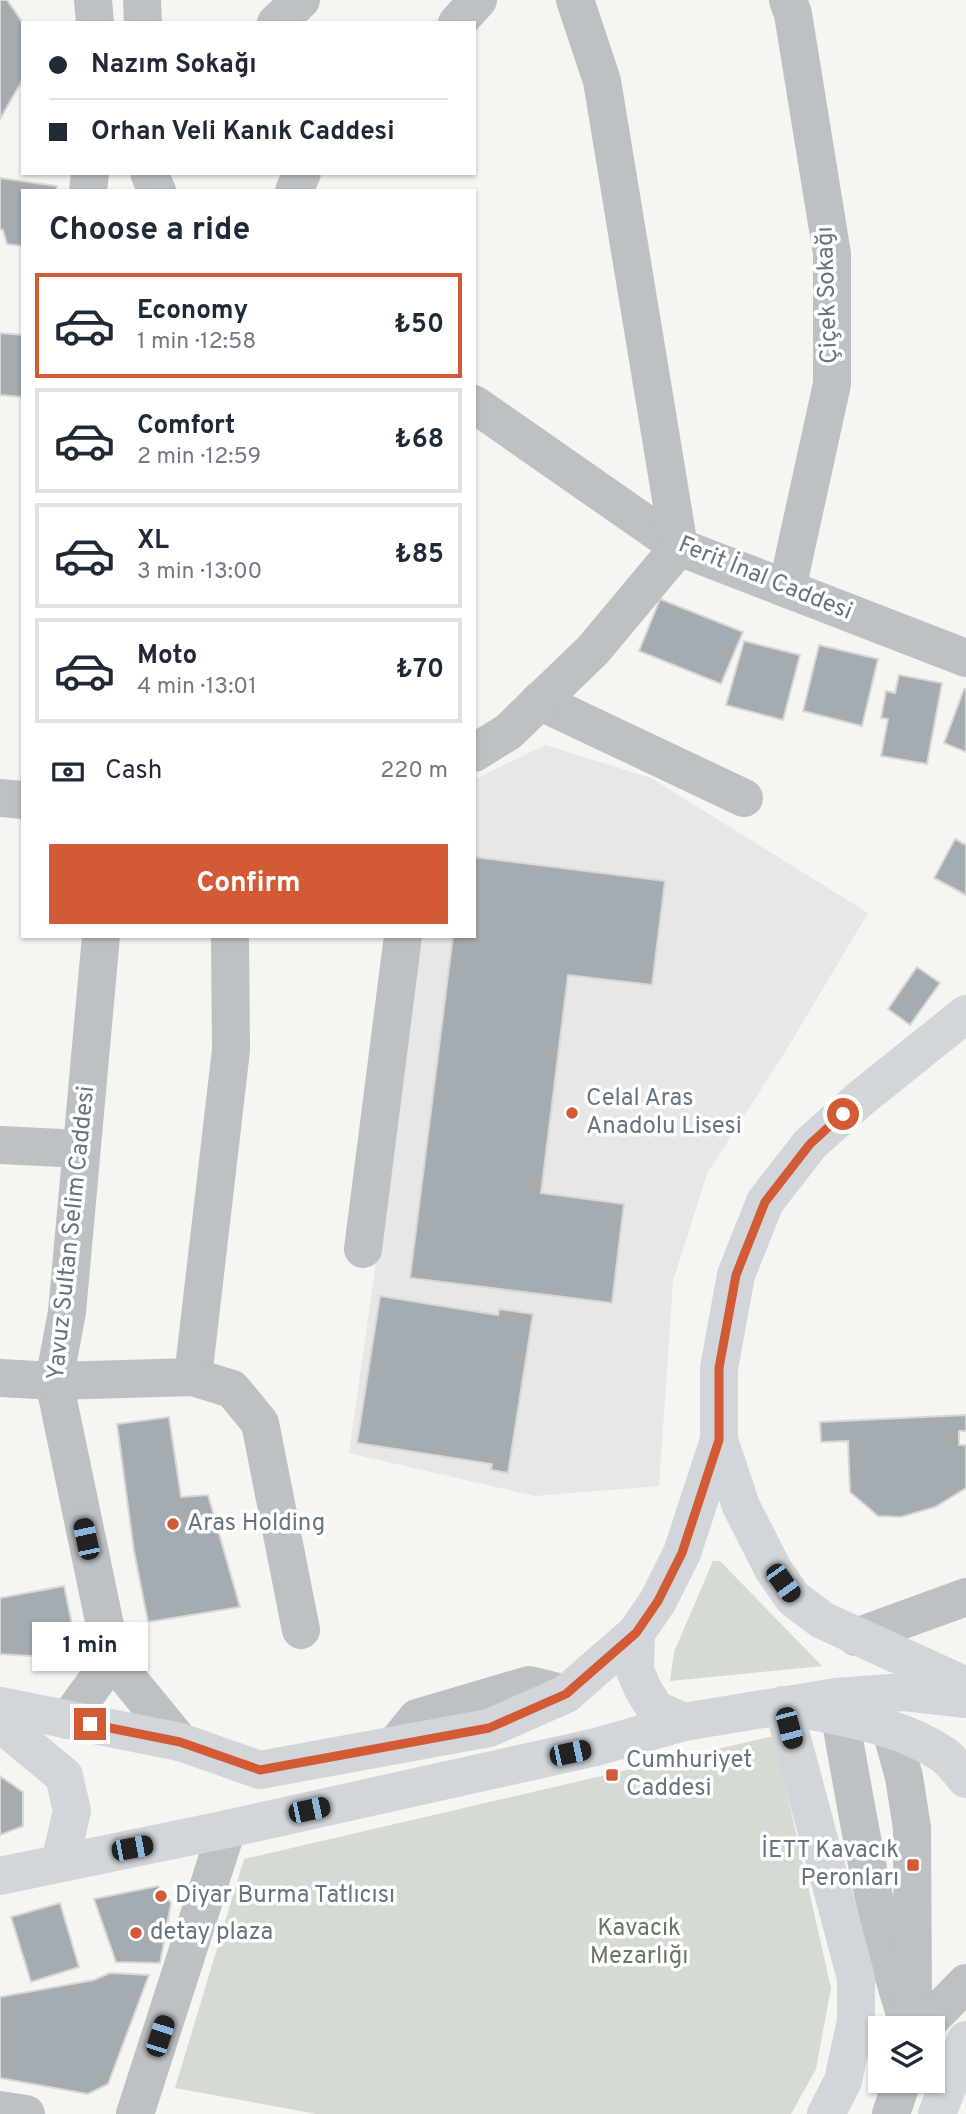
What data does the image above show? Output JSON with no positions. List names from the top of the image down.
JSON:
{
  "streets": {
    "street": ["Çiçek Sokağı", "Ferit İnal Caddesi", "Yavuz Sultan Selim Caddesi"]
  },
  "crossings": [
    ["Çiçek Sokağı", "Ferit İnal Caddesi"]
  ],
  "parks": ["Kavacık Mezarlığı"],
  "places": {
    "other": [
      "Celal Aras Anadolu Lisesi",
      "Aras Holding",
      "Diyar Burma Tatlıcısı",
      "detay plaza"
    ],
    "transit": ["Cumhuriyet Caddesi", "İETT Kavacık Peronları"]
  },
  "page": {
    "banner": ["Nazım Sokağı", "Orhan Veli Kanık Caddesi"],
    "heading": "Choose a ride",
    "list": [
      {
        "name": "Economy",
        "note": "1 min · 12:58",
        "value": "₺50"
      },
      {
        "name": "Comfort",
        "note": "2 min · 12:59",
        "value": "₺68"
      },
      {
        "name": "XL",
        "note": "3 min · 13:00",
        "value": "₺85"
      },
      {
        "name": "Moto",
        "note": "4 min · 13:01",
        "value": "₺70"
      }
    ],
    "pay": ["Cash", "220 m"],
    "buttons": "Confirm",
    "bubble": "1 min"
  }
}
